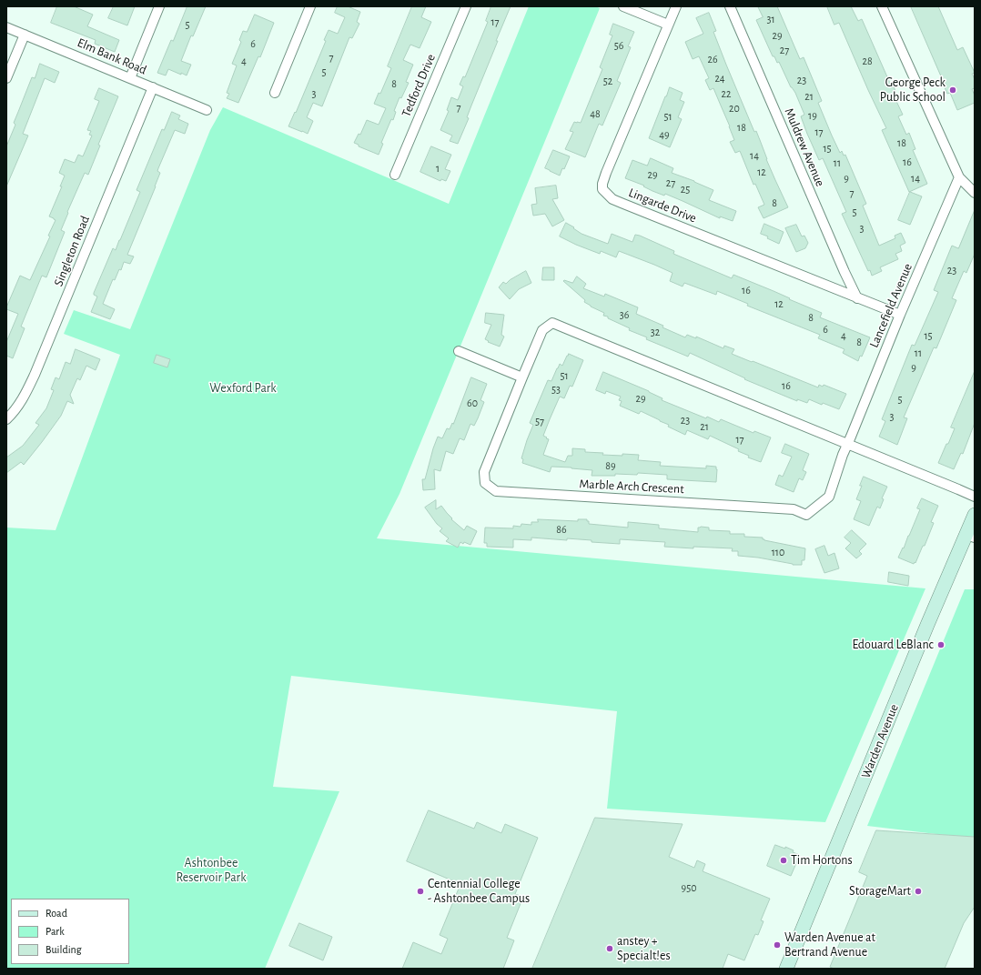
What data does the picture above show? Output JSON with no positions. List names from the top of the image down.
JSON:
{
  "streets": {
    "main road": ["Warden Avenue"],
    "street": [
      "Elm Bank Road",
      "Tedford Drive",
      "Muldrew Avenue",
      "Lingarde Drive",
      "Singleton Road",
      "Lancefield Avenue",
      "Marble Arch Crescent"
    ]
  },
  "crossings": [
    ["Elm Bank Road", "Singleton Road"],
    ["Muldrew Avenue", "Lingarde Drive"],
    ["Lingarde Drive", "Lancefield Avenue"],
    ["Lancefield Avenue", "Marble Arch Crescent"]
  ],
  "parks": ["Wexford Park", "Ashtonbee Reservoir Park"],
  "places": [
    "George Peck Public School",
    "Edouard LeBlanc",
    "Tim Hortons",
    "Centennial College - Ashtonbee Campus",
    "StorageMart",
    "Warden Avenue at Bertrand Avenue",
    "anstey + Specialt!es"
  ],
  "house_numbers": [
    "31",
    "17",
    "5",
    "29",
    "6",
    "56",
    "27",
    "7",
    "26",
    "4",
    "28",
    "5",
    "24",
    "23",
    "52",
    "8",
    "3",
    "22",
    "21",
    "7",
    "20",
    "48",
    "19",
    "51",
    "18",
    "17",
    "49",
    "18",
    "15",
    "14",
    "16",
    "11",
    "1",
    "12",
    "29",
    "9",
    "14",
    "27",
    "25",
    "7",
    "8",
    "5",
    "3",
    "23",
    "16",
    "12",
    "36",
    "8",
    "6",
    "32",
    "4",
    "15",
    "8",
    "11",
    "9",
    "51",
    "16",
    "53",
    "29",
    "5",
    "60",
    "3",
    "23",
    "57",
    "21",
    "17",
    "89",
    "86",
    "110",
    "950"
  ],
  "legend": ["Road", "Park", "Building"]
}
